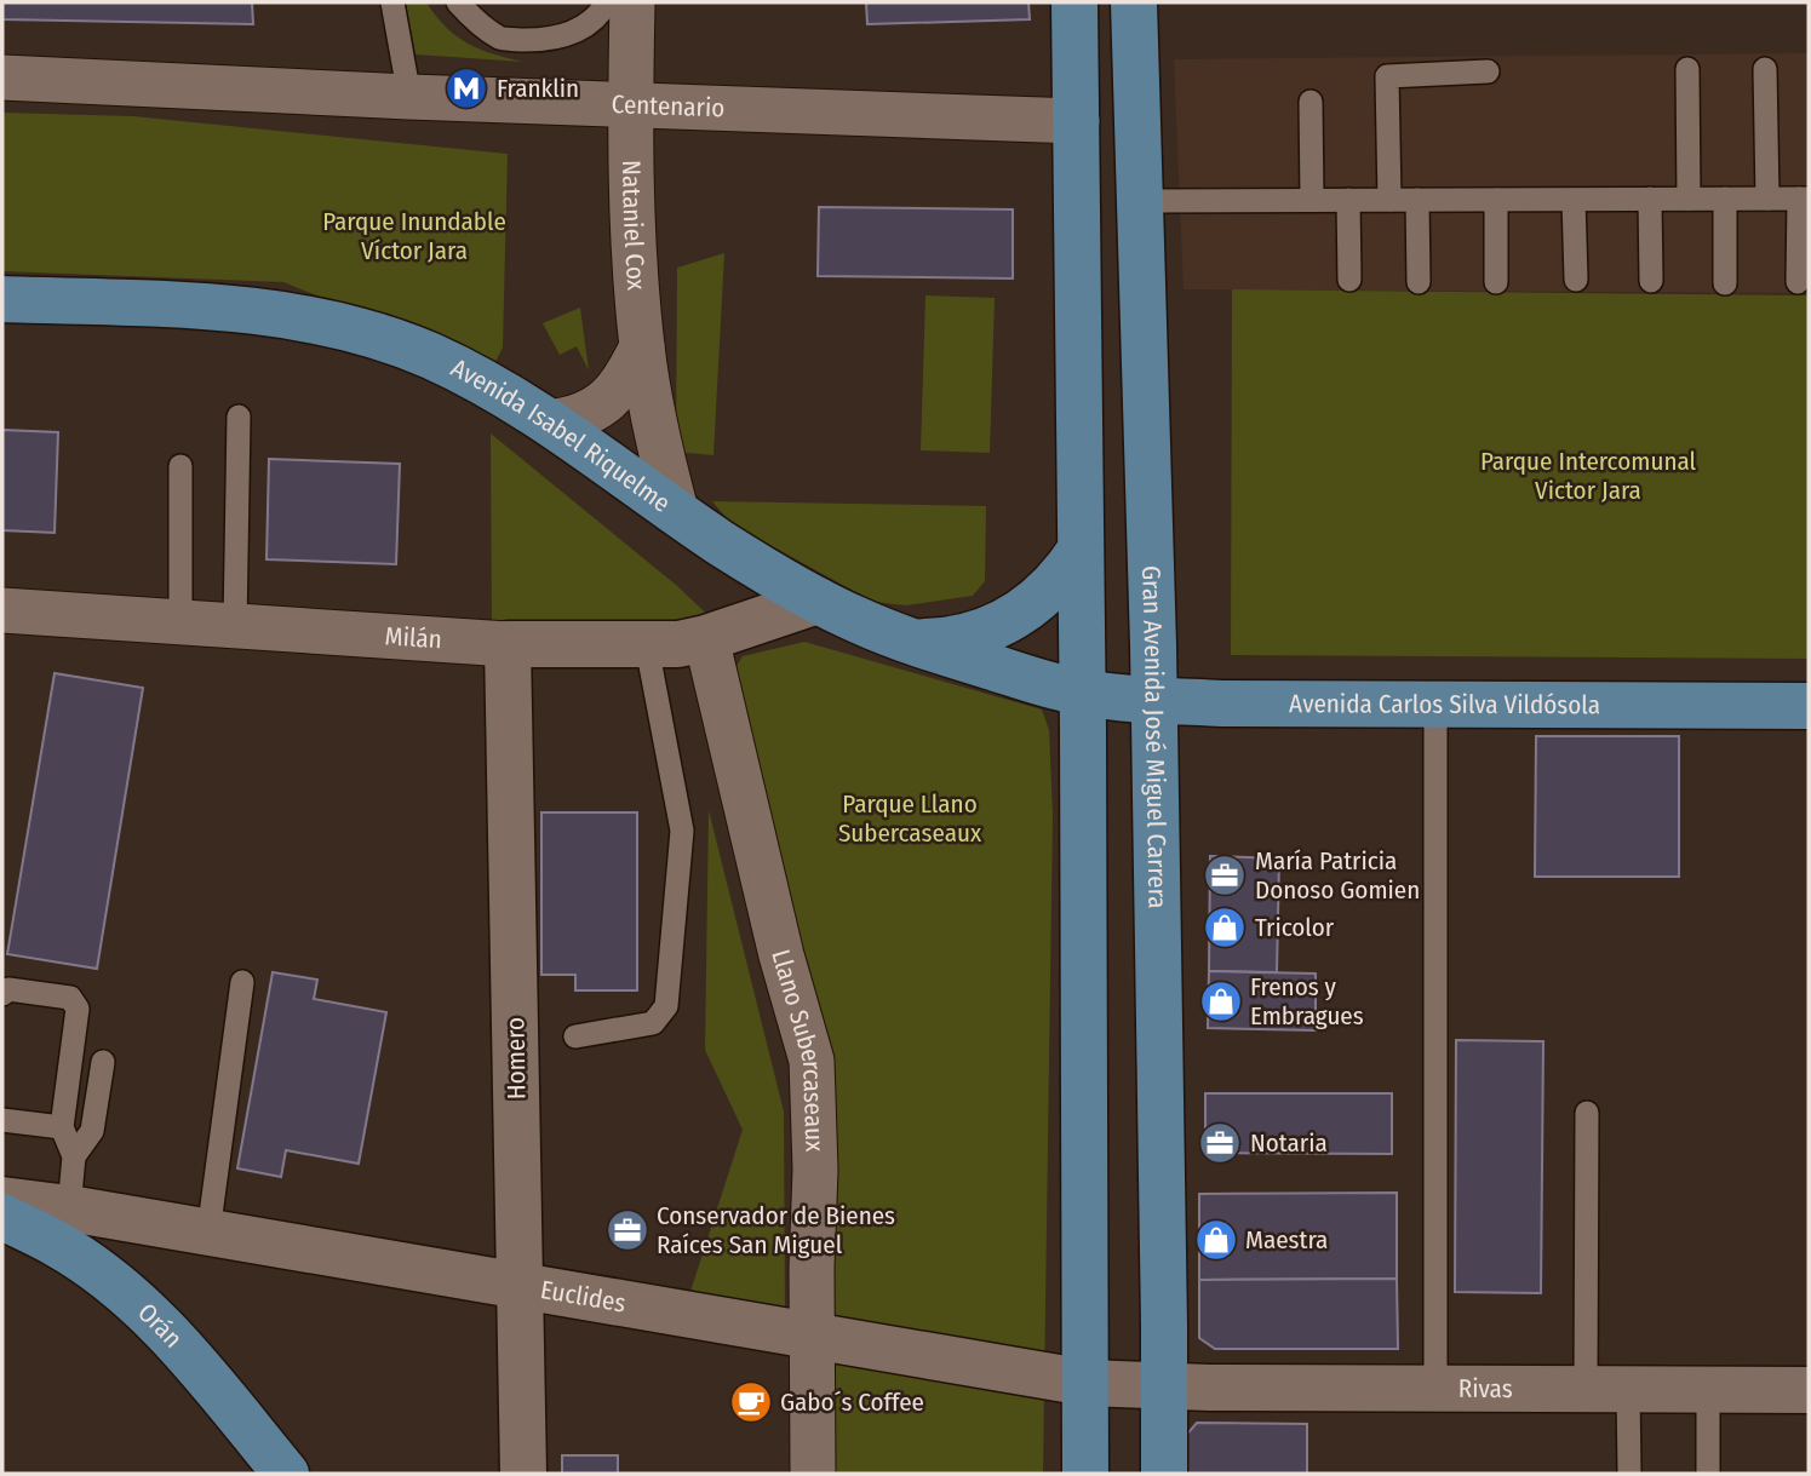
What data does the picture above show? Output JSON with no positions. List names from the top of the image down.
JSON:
{
  "streets": {
    "main road": [
      "Avenida Isabel Riquelme",
      "Avenida Carlos Silva Vildósola",
      "Gran Avenida José Miguel Carrera",
      "Orán"
    ],
    "street": [
      "Centenario",
      "Nataniel Cox",
      "Milán",
      "Llano Subercaseaux",
      "Homero",
      "Euclides",
      "Rivas"
    ]
  },
  "crossings": [
    ["Centenario", "Nataniel Cox"],
    ["Nataniel Cox", "Avenida Isabel Riquelme"],
    ["Avenida Isabel Riquelme", "Milán"],
    ["Avenida Isabel Riquelme", "Avenida Carlos Silva Vildósola"],
    ["Milán", "Llano Subercaseaux"],
    ["Milán", "Homero"],
    ["Avenida Carlos Silva Vildósola", "Gran Avenida José Miguel Carrera"],
    ["Gran Avenida José Miguel Carrera", "Euclides"],
    ["Gran Avenida José Miguel Carrera", "Rivas"],
    ["Llano Subercaseaux", "Euclides"],
    ["Homero", "Euclides"],
    ["Euclides", "Rivas"]
  ],
  "parks": ["Parque Inundable Víctor Jara", "Parque Intercomunal Victor Jara", "Parque Llano Subercaseaux"],
  "places": {
    "metro station": ["Franklin"],
    "office": ["María Patricia Donoso Gomien", "Notaria", "Conservador de Bienes Raíces San Miguel"],
    "shop": ["Tricolor", "Frenos y Embragues", "Maestra"],
    "cafe": ["Gabo´s Coffee"]
  }
}
